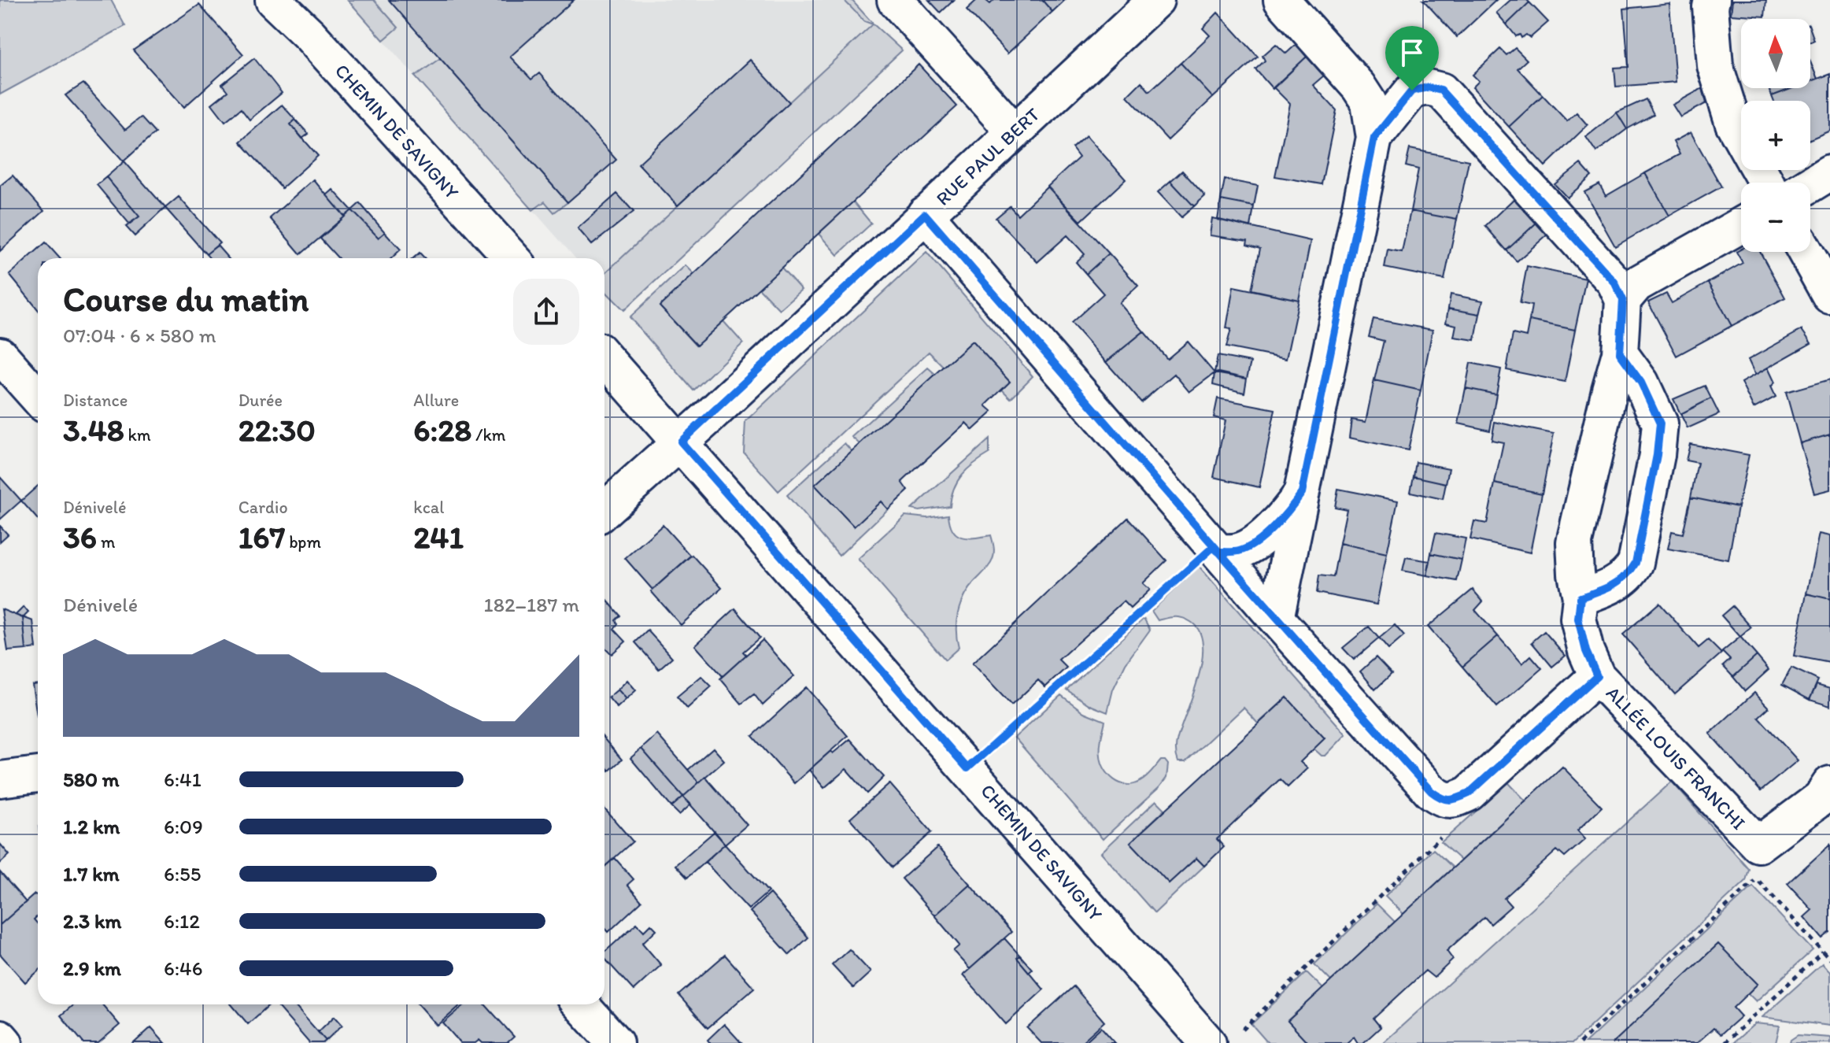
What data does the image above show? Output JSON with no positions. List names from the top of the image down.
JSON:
{
  "streets": {
    "street": ["CHEMIN DE SAVIGNY", "RUE PAUL BERT", "ALLÉE LOUIS FRANCHI"]
  },
  "crossings": [
    ["CHEMIN DE SAVIGNY", "RUE PAUL BERT"]
  ],
  "north": "top",
  "page": {
    "map_buttons": ["+", "−"],
    "heading": ["Course du matin", "07:04 · 6 × 580 m"],
    "stats": [
      ["Distance", "3.48 km"],
      ["Durée", "22:30"],
      ["Allure", "6:28 /km"],
      ["Dénivelé", "36 m"],
      ["Cardio", "167 bpm"],
      ["kcal", "241"]
    ],
    "chart": ["Dénivelé", "182–187 m"],
    "list": [
      {
        "name": "580 m",
        "note": "6:41"
      },
      {
        "name": "1.2 km",
        "note": "6:09"
      },
      {
        "name": "1.7 km",
        "note": "6:55"
      },
      {
        "name": "2.3 km",
        "note": "6:12"
      },
      {
        "name": "2.9 km",
        "note": "6:46"
      }
    ]
  }
}
